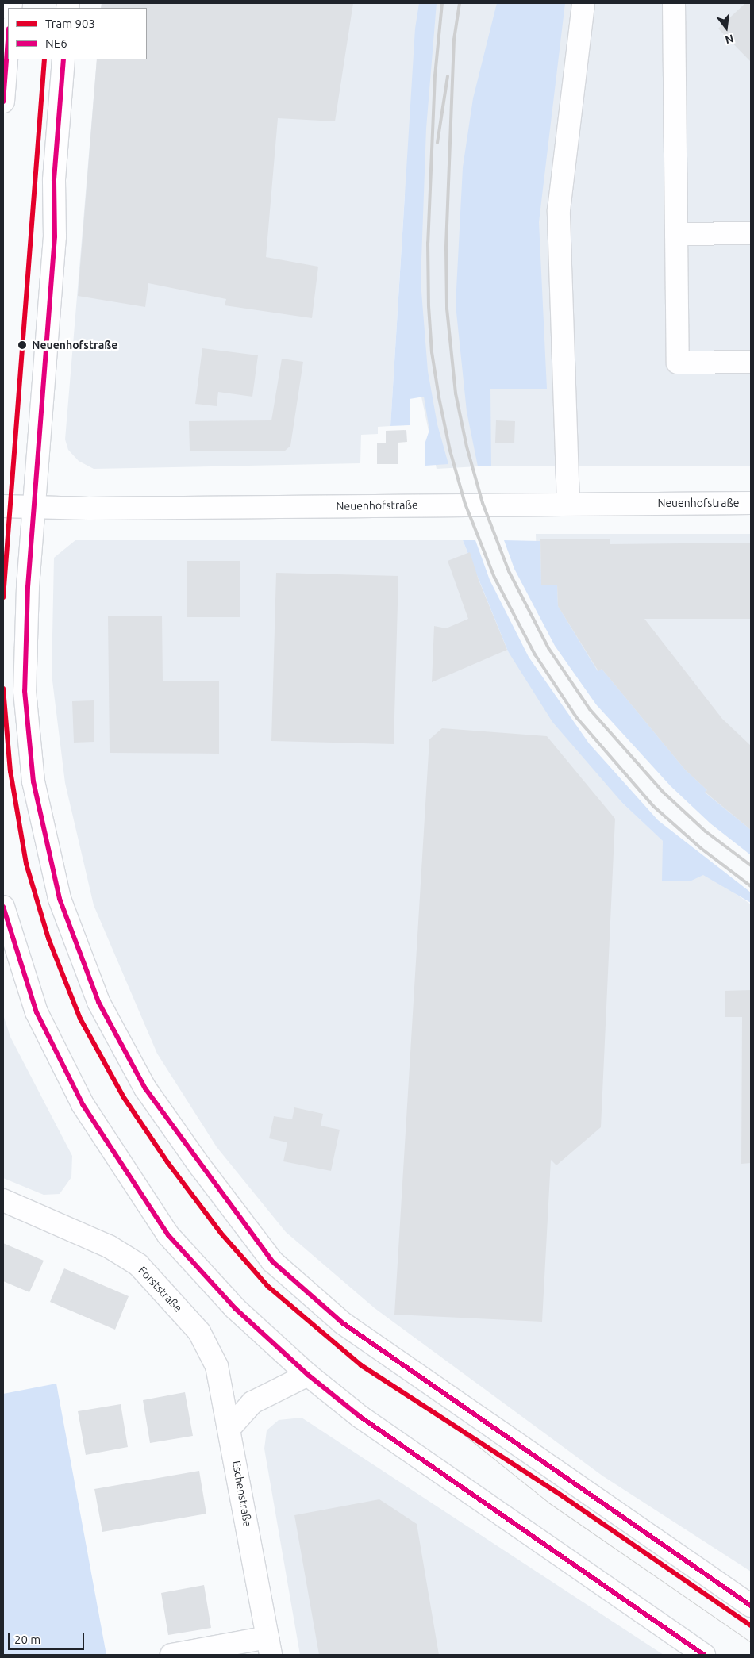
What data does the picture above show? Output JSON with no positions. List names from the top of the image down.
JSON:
{
  "streets": {
    "street": ["Neuenhofstraße", "Forststraße", "Eschenstraße"]
  },
  "crossings": [
    ["Forststraße", "Eschenstraße"]
  ],
  "places": ["Neuenhofstraße"],
  "lines": ["transit line NE6", "tram line 903"],
  "legend": ["Tram 903", "NE6"],
  "scale_bar": "20 m",
  "north": "bottom"
}
